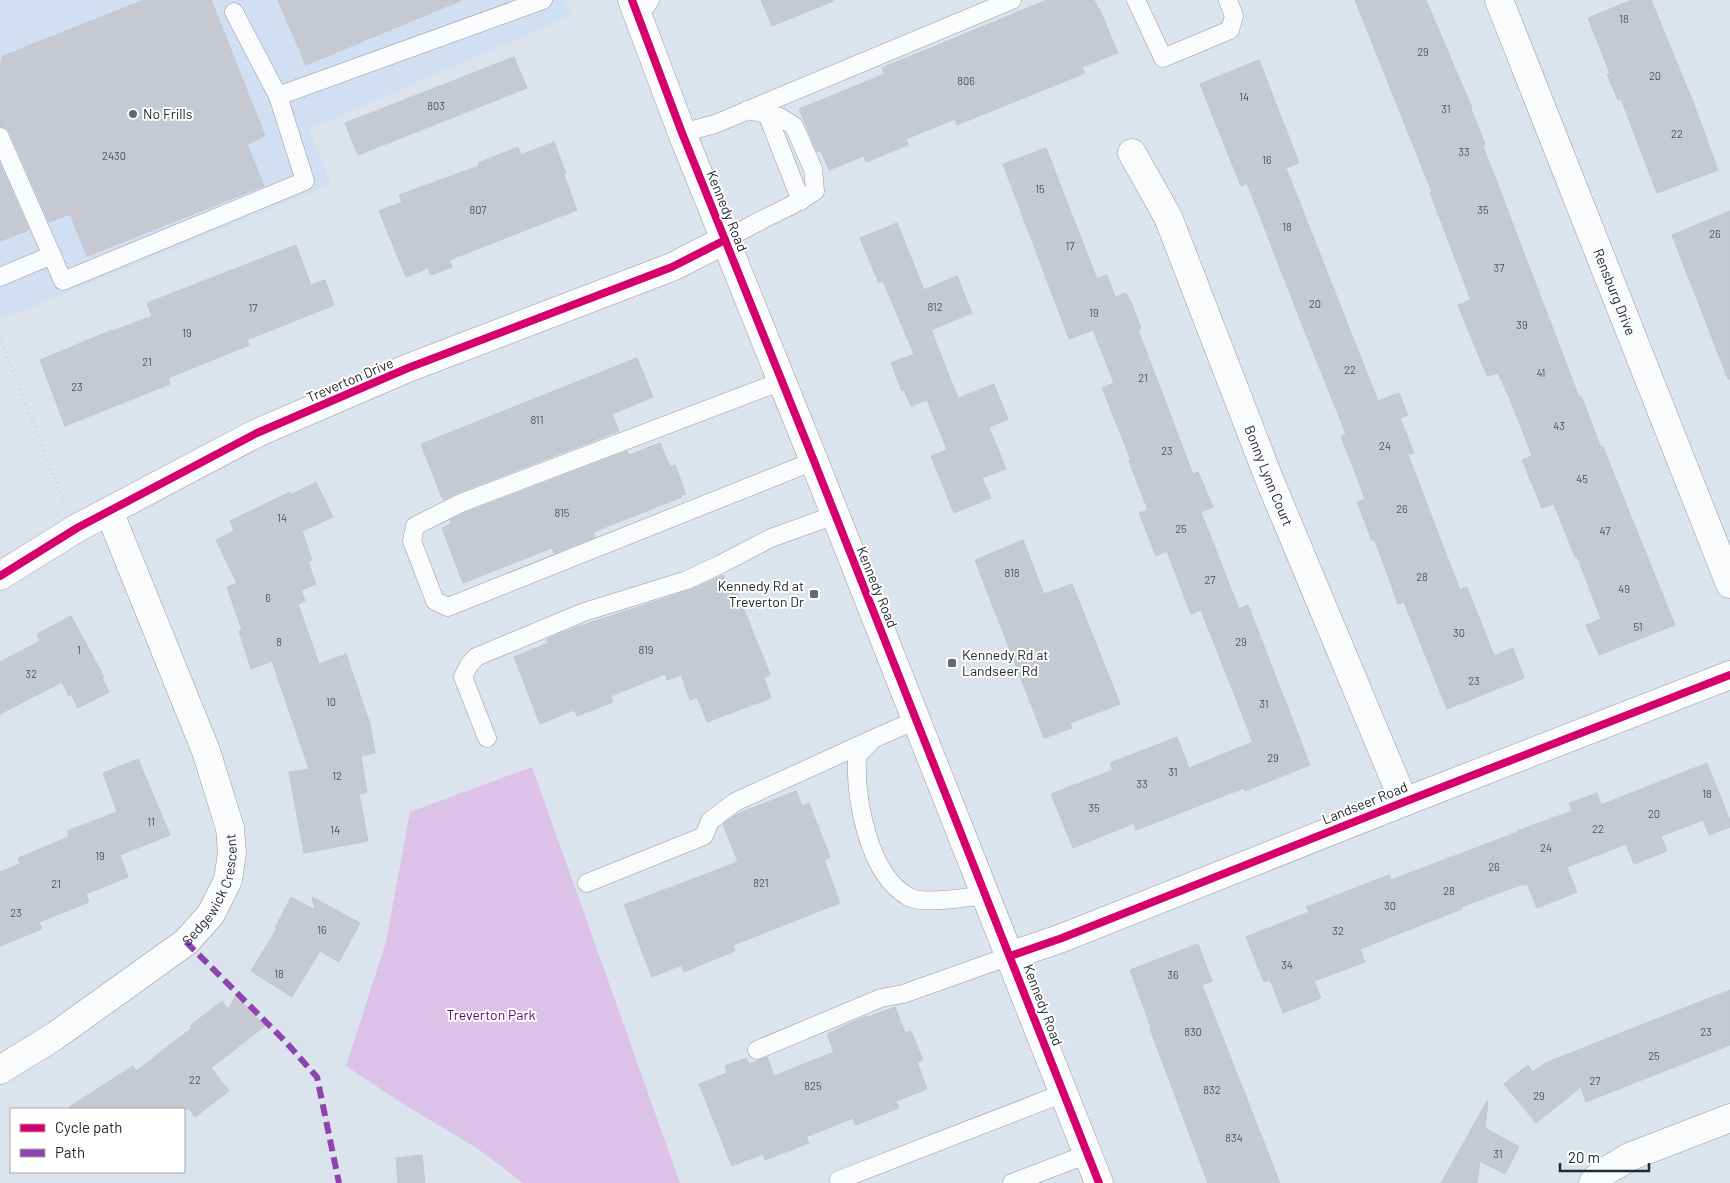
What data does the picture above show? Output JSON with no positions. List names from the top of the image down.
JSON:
{
  "streets": {
    "street": [
      "Kennedy Road",
      "Rensburg Drive",
      "Treverton Drive",
      "Bonny Lynn Court",
      "Landseer Road",
      "Sedgewick Crescent"
    ]
  },
  "crossings": [
    ["Kennedy Road", "Treverton Drive"],
    ["Kennedy Road", "Landseer Road"],
    ["Treverton Drive", "Sedgewick Crescent"],
    ["Bonny Lynn Court", "Landseer Road"]
  ],
  "parks": ["Treverton Park"],
  "places": {
    "other": ["No Frills"],
    "transit": ["Kennedy Rd at Treverton Dr", "Kennedy Rd at Landseer Rd"]
  },
  "house_numbers": [
    "18",
    "29",
    "20",
    "806",
    "14",
    "803",
    "31",
    "22",
    "33",
    "2430",
    "16",
    "15",
    "807",
    "35",
    "18",
    "26",
    "17",
    "37",
    "20",
    "812",
    "17",
    "19",
    "39",
    "19",
    "21",
    "22",
    "41",
    "21",
    "23",
    "811",
    "43",
    "24",
    "23",
    "45",
    "26",
    "815",
    "14",
    "25",
    "47",
    "818",
    "28",
    "27",
    "49",
    "6",
    "51",
    "30",
    "8",
    "29",
    "1",
    "819",
    "32",
    "23",
    "10",
    "31",
    "29",
    "31",
    "12",
    "33",
    "18",
    "35",
    "20",
    "11",
    "22",
    "14",
    "24",
    "19",
    "26",
    "821",
    "21",
    "28",
    "30",
    "23",
    "16",
    "32",
    "34",
    "18",
    "36",
    "830",
    "23",
    "25",
    "22",
    "27",
    "825",
    "832",
    "29",
    "834",
    "31"
  ],
  "legend": ["Cycle path", "Path"],
  "scale_bar": "20 m"
}
